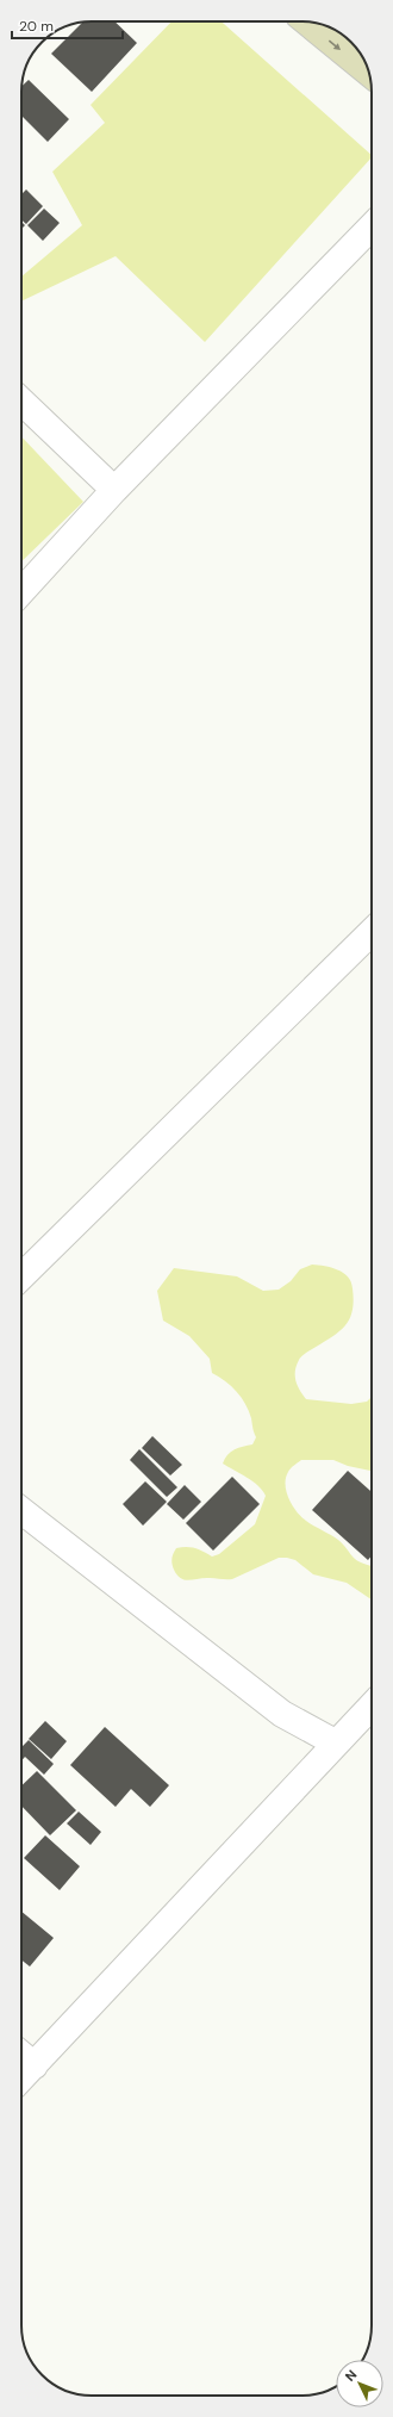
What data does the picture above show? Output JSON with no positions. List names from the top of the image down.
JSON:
{
  "scale_bar": "20 m",
  "north": "top left"
}
